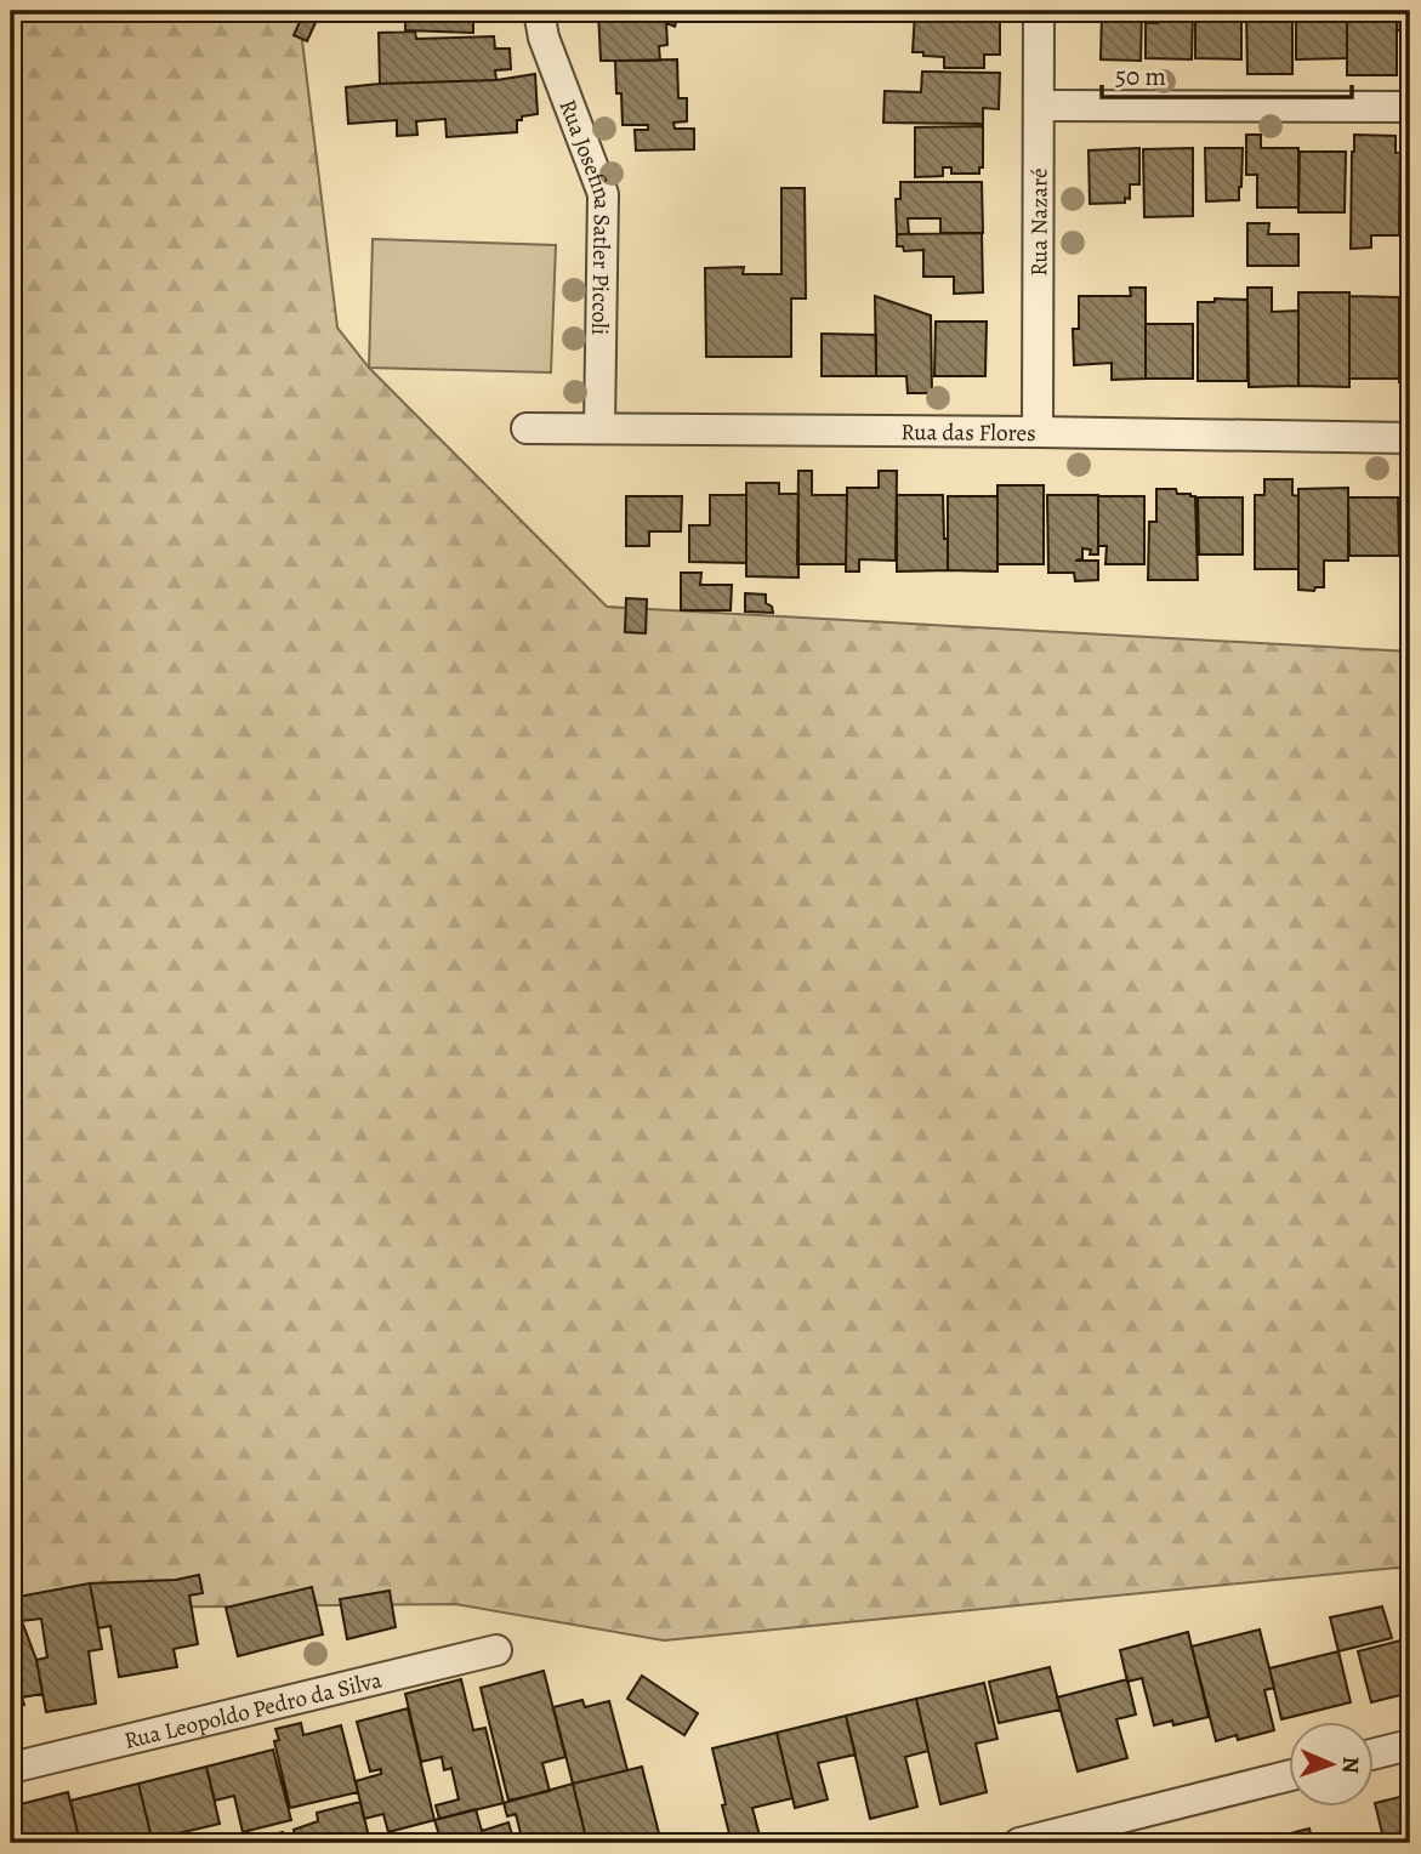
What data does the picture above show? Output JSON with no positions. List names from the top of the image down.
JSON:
{
  "streets": {
    "street": [
      "Rua Josefina Satler Piccoli",
      "Rua Nazaré",
      "Rua das Flores",
      "Rua Leopoldo Pedro da Silva"
    ]
  },
  "crossings": [
    ["Rua Josefina Satler Piccoli", "Rua das Flores"],
    ["Rua Nazaré", "Rua das Flores"]
  ],
  "scale_bar": "50 m",
  "north": "right"
}
